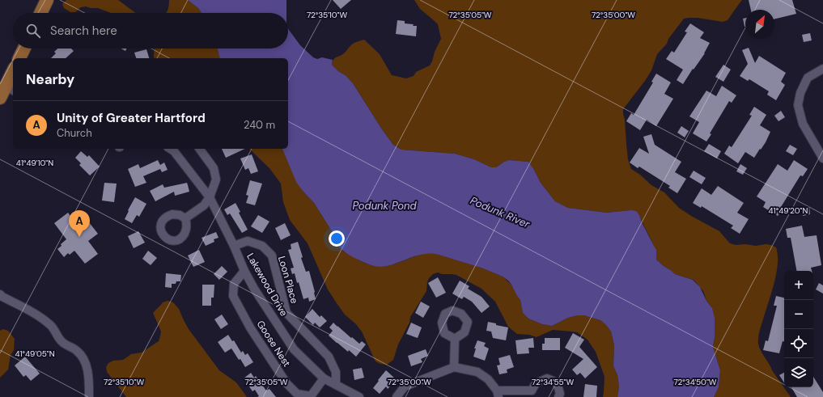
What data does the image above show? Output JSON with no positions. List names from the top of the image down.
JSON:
{
  "streets": {
    "street": ["Loon Place", "Lakewood Drive", "Goose Nest"]
  },
  "crossings": [
    ["Loon Place", "Lakewood Drive"],
    ["Lakewood Drive", "Goose Nest"]
  ],
  "water": ["Podunk Pond", "Podunk River"],
  "north": "top right",
  "page": {
    "search": "Search here",
    "heading": "Nearby",
    "list": [
      {
        "mark": "A",
        "name": "Unity of Greater Hartford",
        "note": "Church",
        "value": "240 m"
      }
    ],
    "pins": "A",
    "map_buttons": ["+", "−"]
  },
  "coordinates": [
    "72°35'10\"W",
    "72°35'05\"W",
    "72°35'00\"W",
    "41°49'10\"N",
    "41°49'20\"N",
    "41°49'05\"N",
    "72°34'55\"W",
    "72°34'50\"W"
  ]
}
